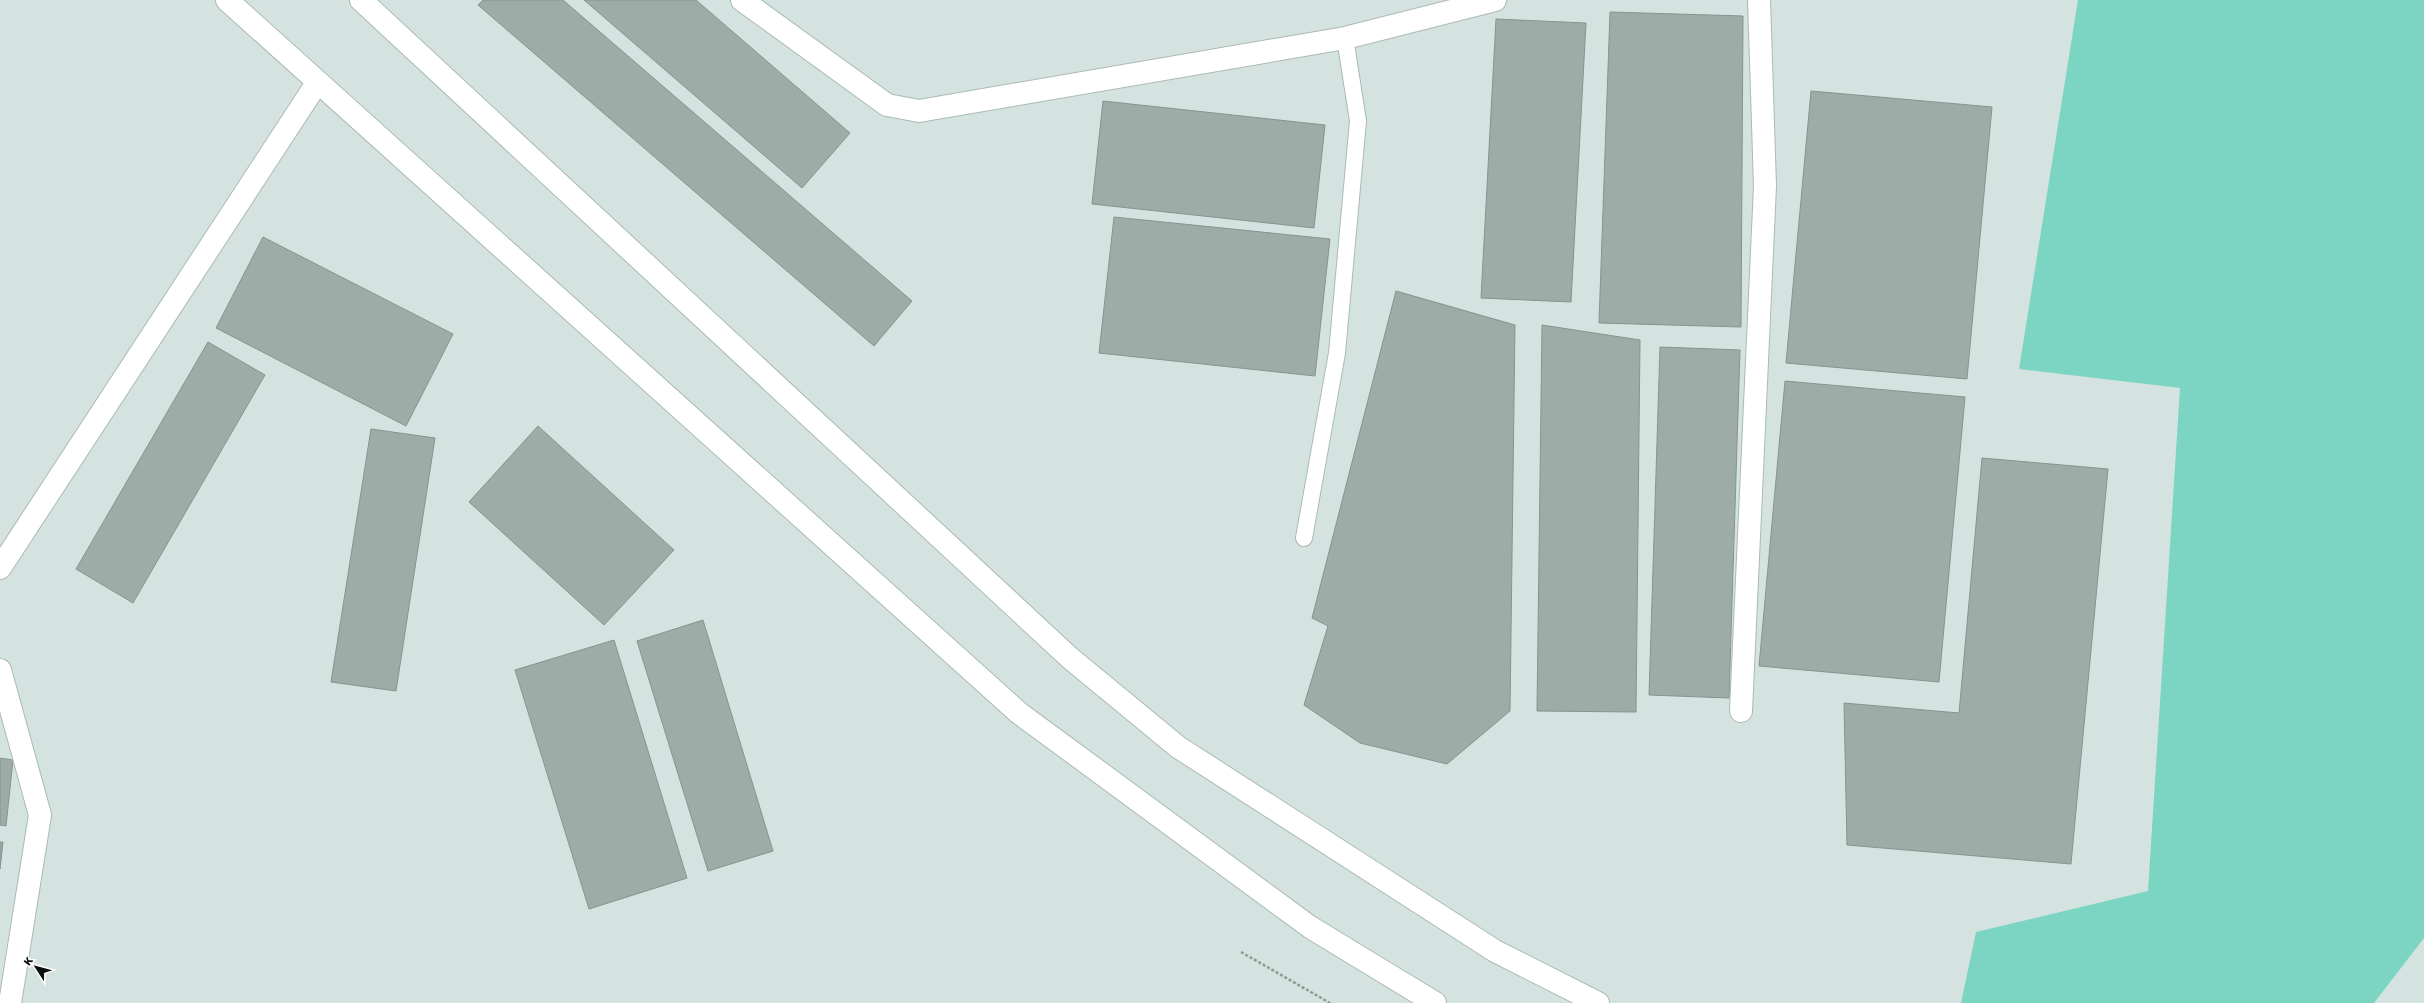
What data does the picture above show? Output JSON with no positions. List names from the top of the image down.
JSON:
{
  "north": "top left"
}
